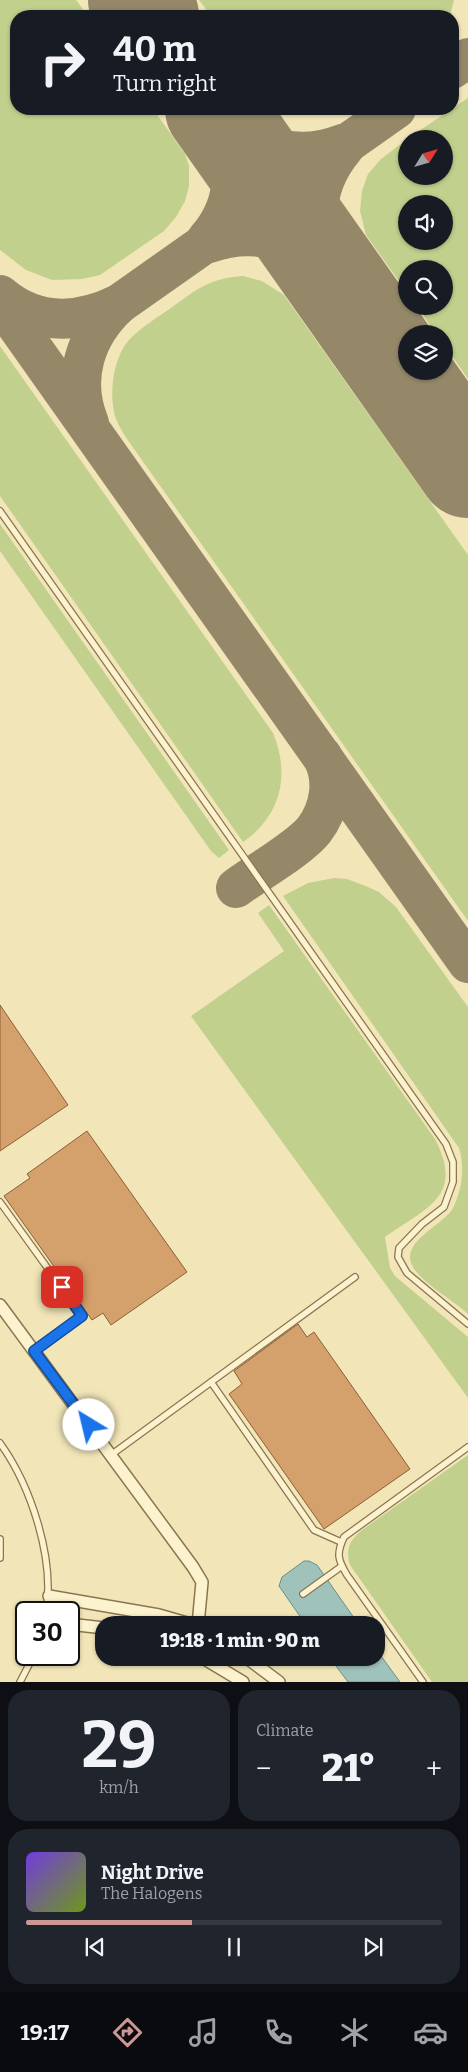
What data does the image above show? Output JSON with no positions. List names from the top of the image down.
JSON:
{
  "north": "top right",
  "page": {
    "turn": ["40 m", "Turn right"],
    "limit": "30",
    "trip": "19:18 · 1 min · 90 m",
    "tile": [
      ["29", "km/h"],
      "Climate"
    ],
    "heat": ["−", "21°", "+"],
    "song": ["Night Drive", "The Halogens"],
    "tabs": "19:17"
  }
}
